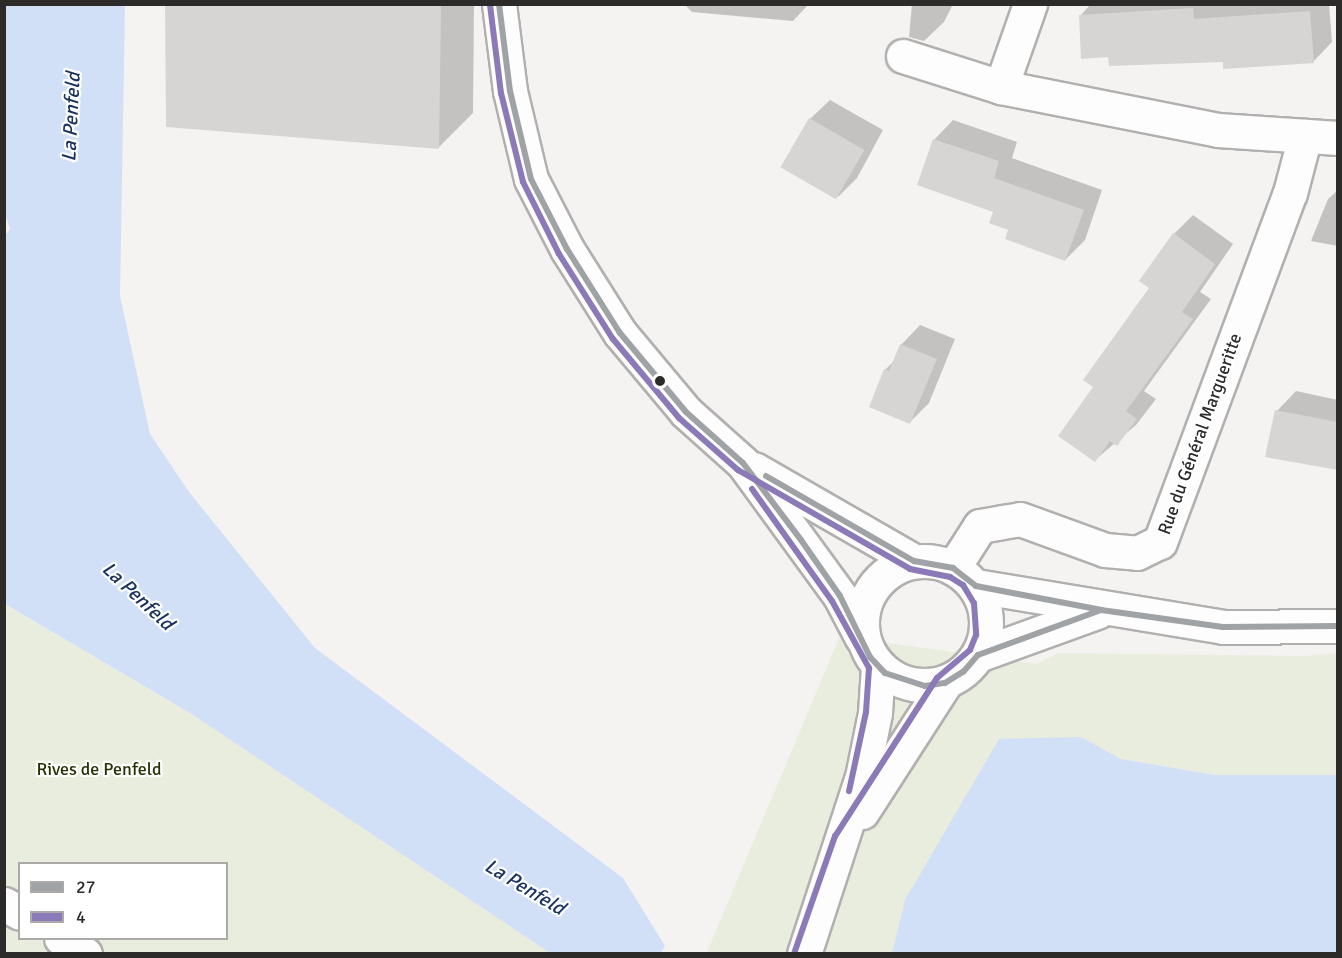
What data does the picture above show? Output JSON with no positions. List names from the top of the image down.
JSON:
{
  "streets": {
    "street": ["Rue du Général Margueritte"]
  },
  "water": ["La Penfeld"],
  "parks": ["Rives de Penfeld"],
  "lines": ["transit line 27", "transit line 4"],
  "legend": ["27", "4"]
}
